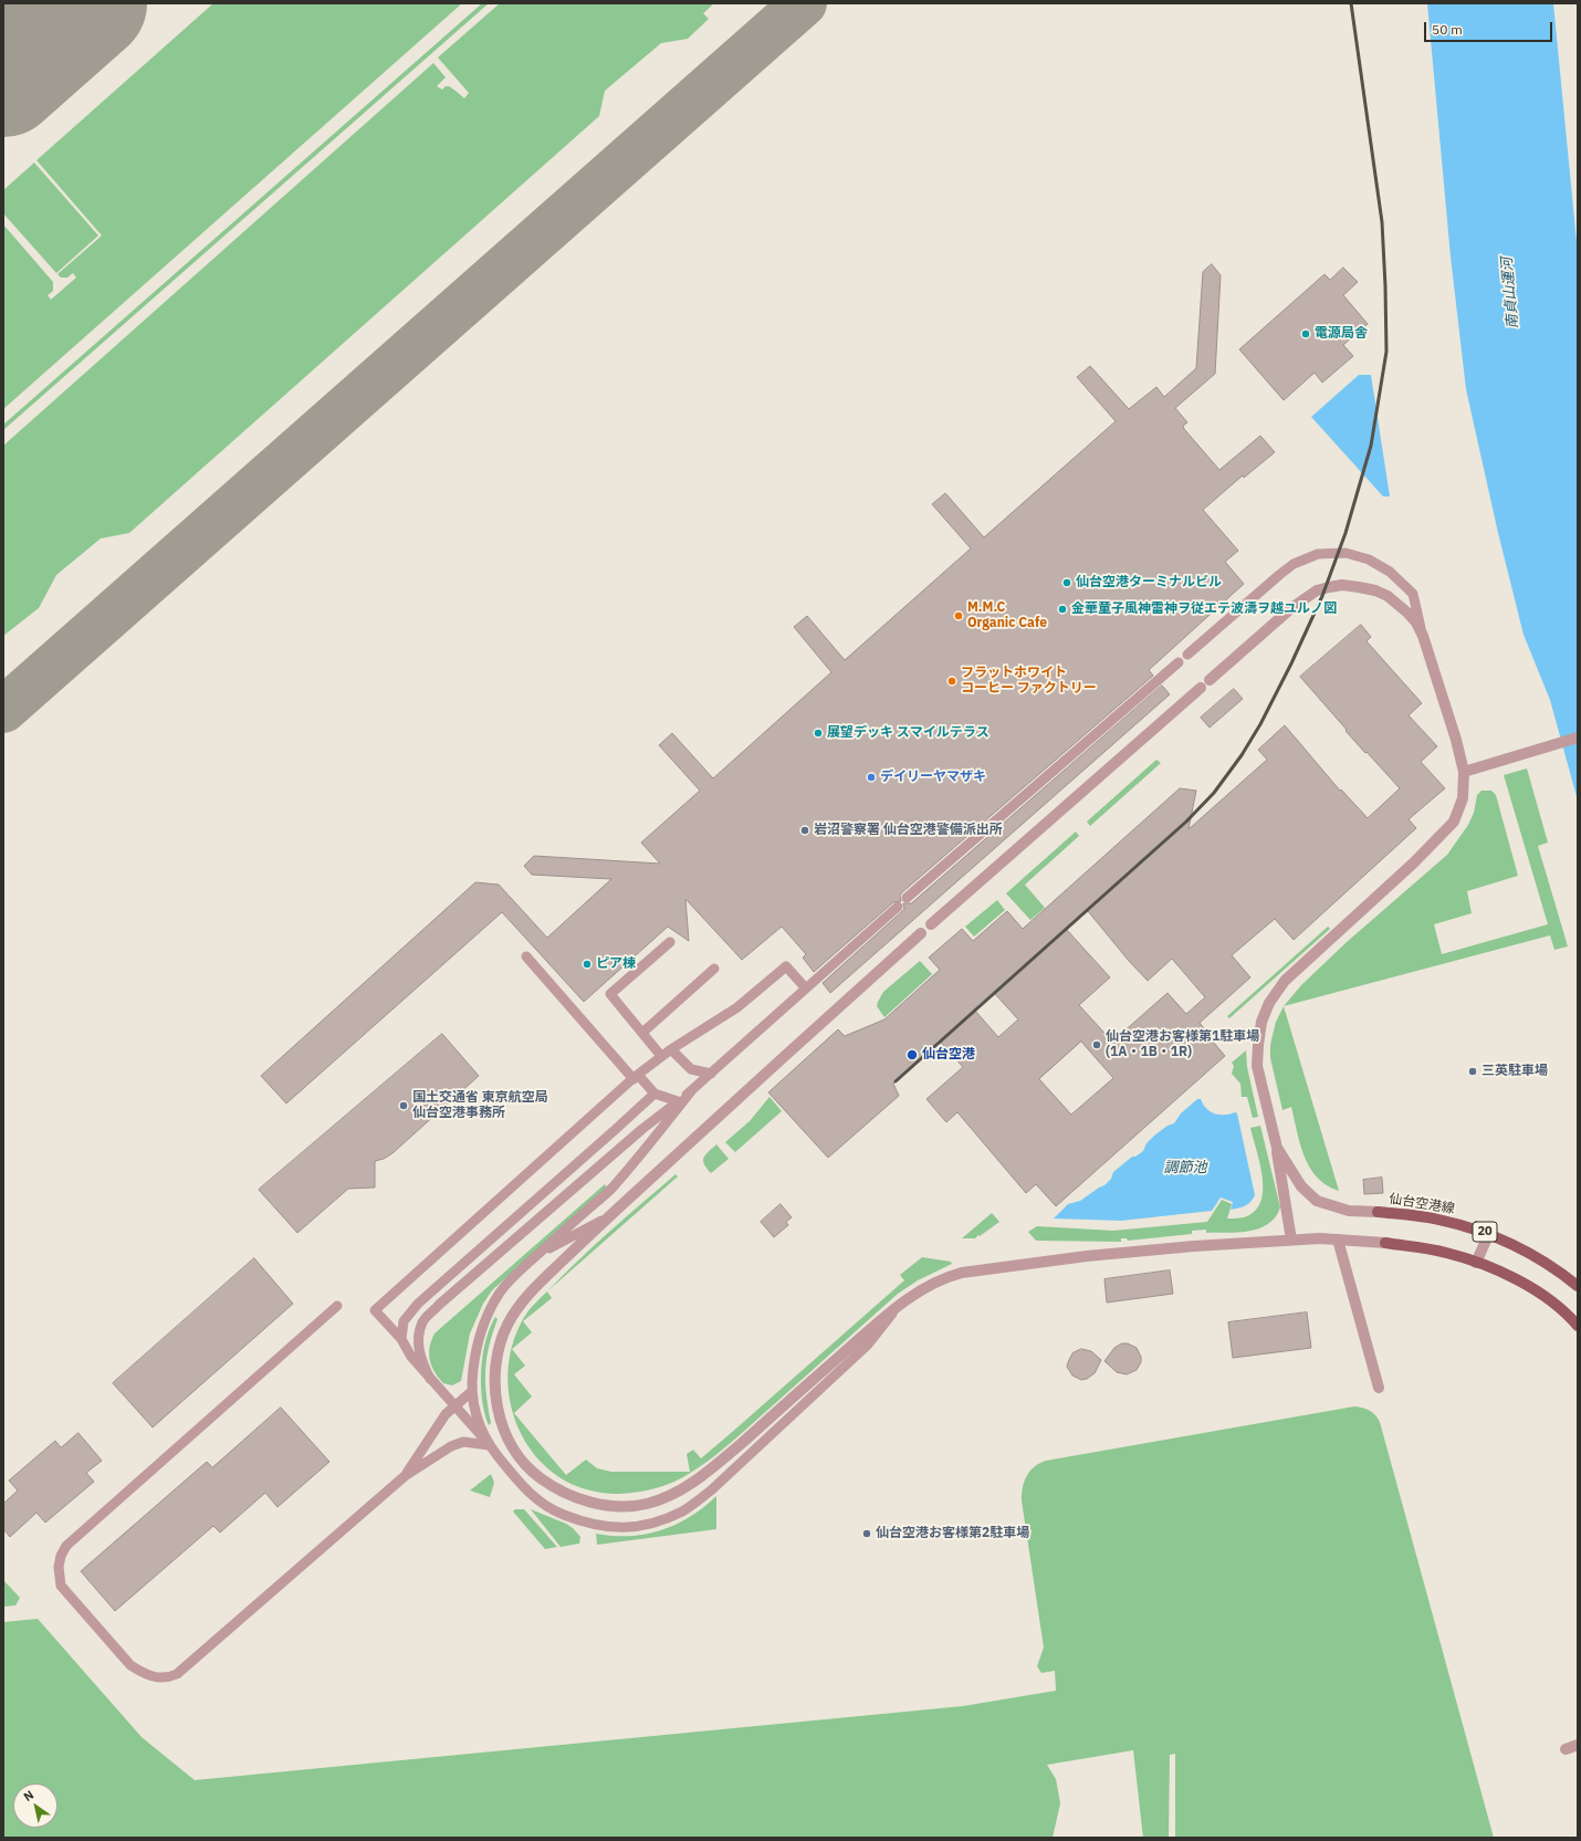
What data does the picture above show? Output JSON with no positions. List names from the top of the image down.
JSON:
{
  "streets": {
    "main road": ["仙台空港線", "20"]
  },
  "water": ["南貞山運河", "調節池"],
  "places": [
    "電源局舎",
    "仙台空港ターミナルビル",
    "金華童子風神雷神ヲ従エテ波濤ヲ越ユルノ図",
    "M.M.C Organic Cafe",
    "フラットホワイト コーヒー ファクトリー",
    "展望デッキ スマイルテラス",
    "デイリーヤマザキ",
    "岩沼警察署 仙台空港警備派出所",
    "ピア棟",
    "仙台空港お客様第1駐車場 (1A・1B・1R)",
    "仙台空港",
    "三英駐車場",
    "国土交通省 東京航空局 仙台空港事務所",
    "仙台空港お客様第2駐車場"
  ],
  "scale_bar": "50 m",
  "north": "top left"
}
